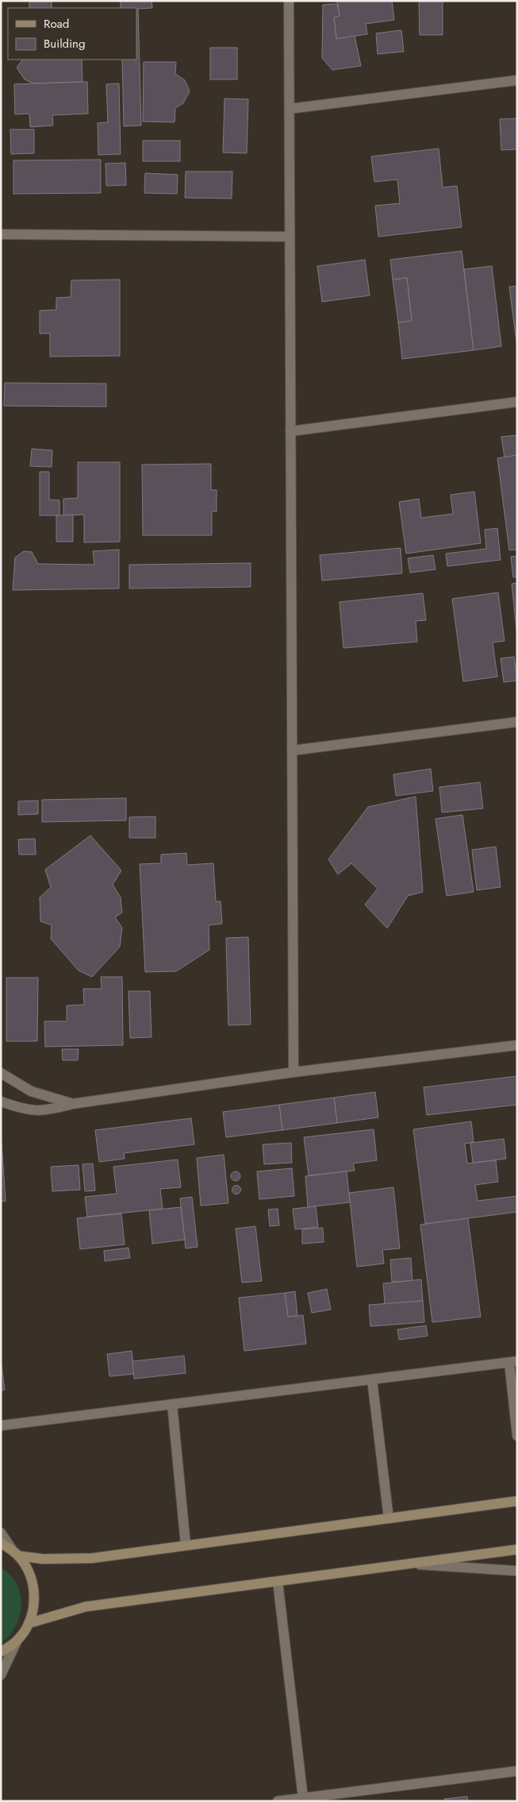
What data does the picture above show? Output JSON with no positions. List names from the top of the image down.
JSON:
{
  "legend": ["Road", "Building"]
}
